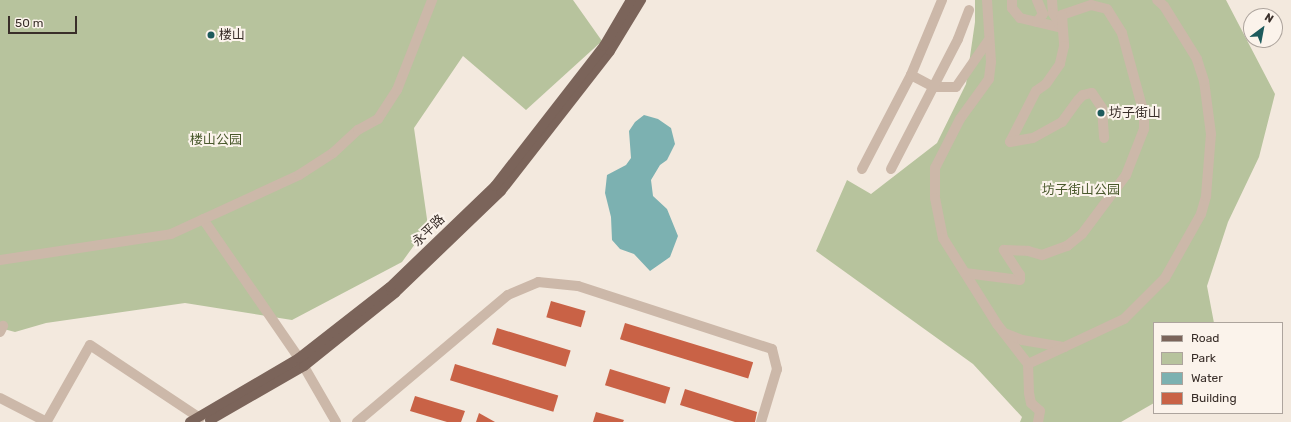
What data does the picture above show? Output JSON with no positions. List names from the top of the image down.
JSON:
{
  "streets": {
    "main road": ["永平路"]
  },
  "parks": ["楼山公园", "坊子街山公园"],
  "places": ["楼山", "坊子街山"],
  "legend": [
    "Road",
    "Park",
    "Water",
    "Building"
  ],
  "scale_bar": "50 m",
  "north": "top right"
}
